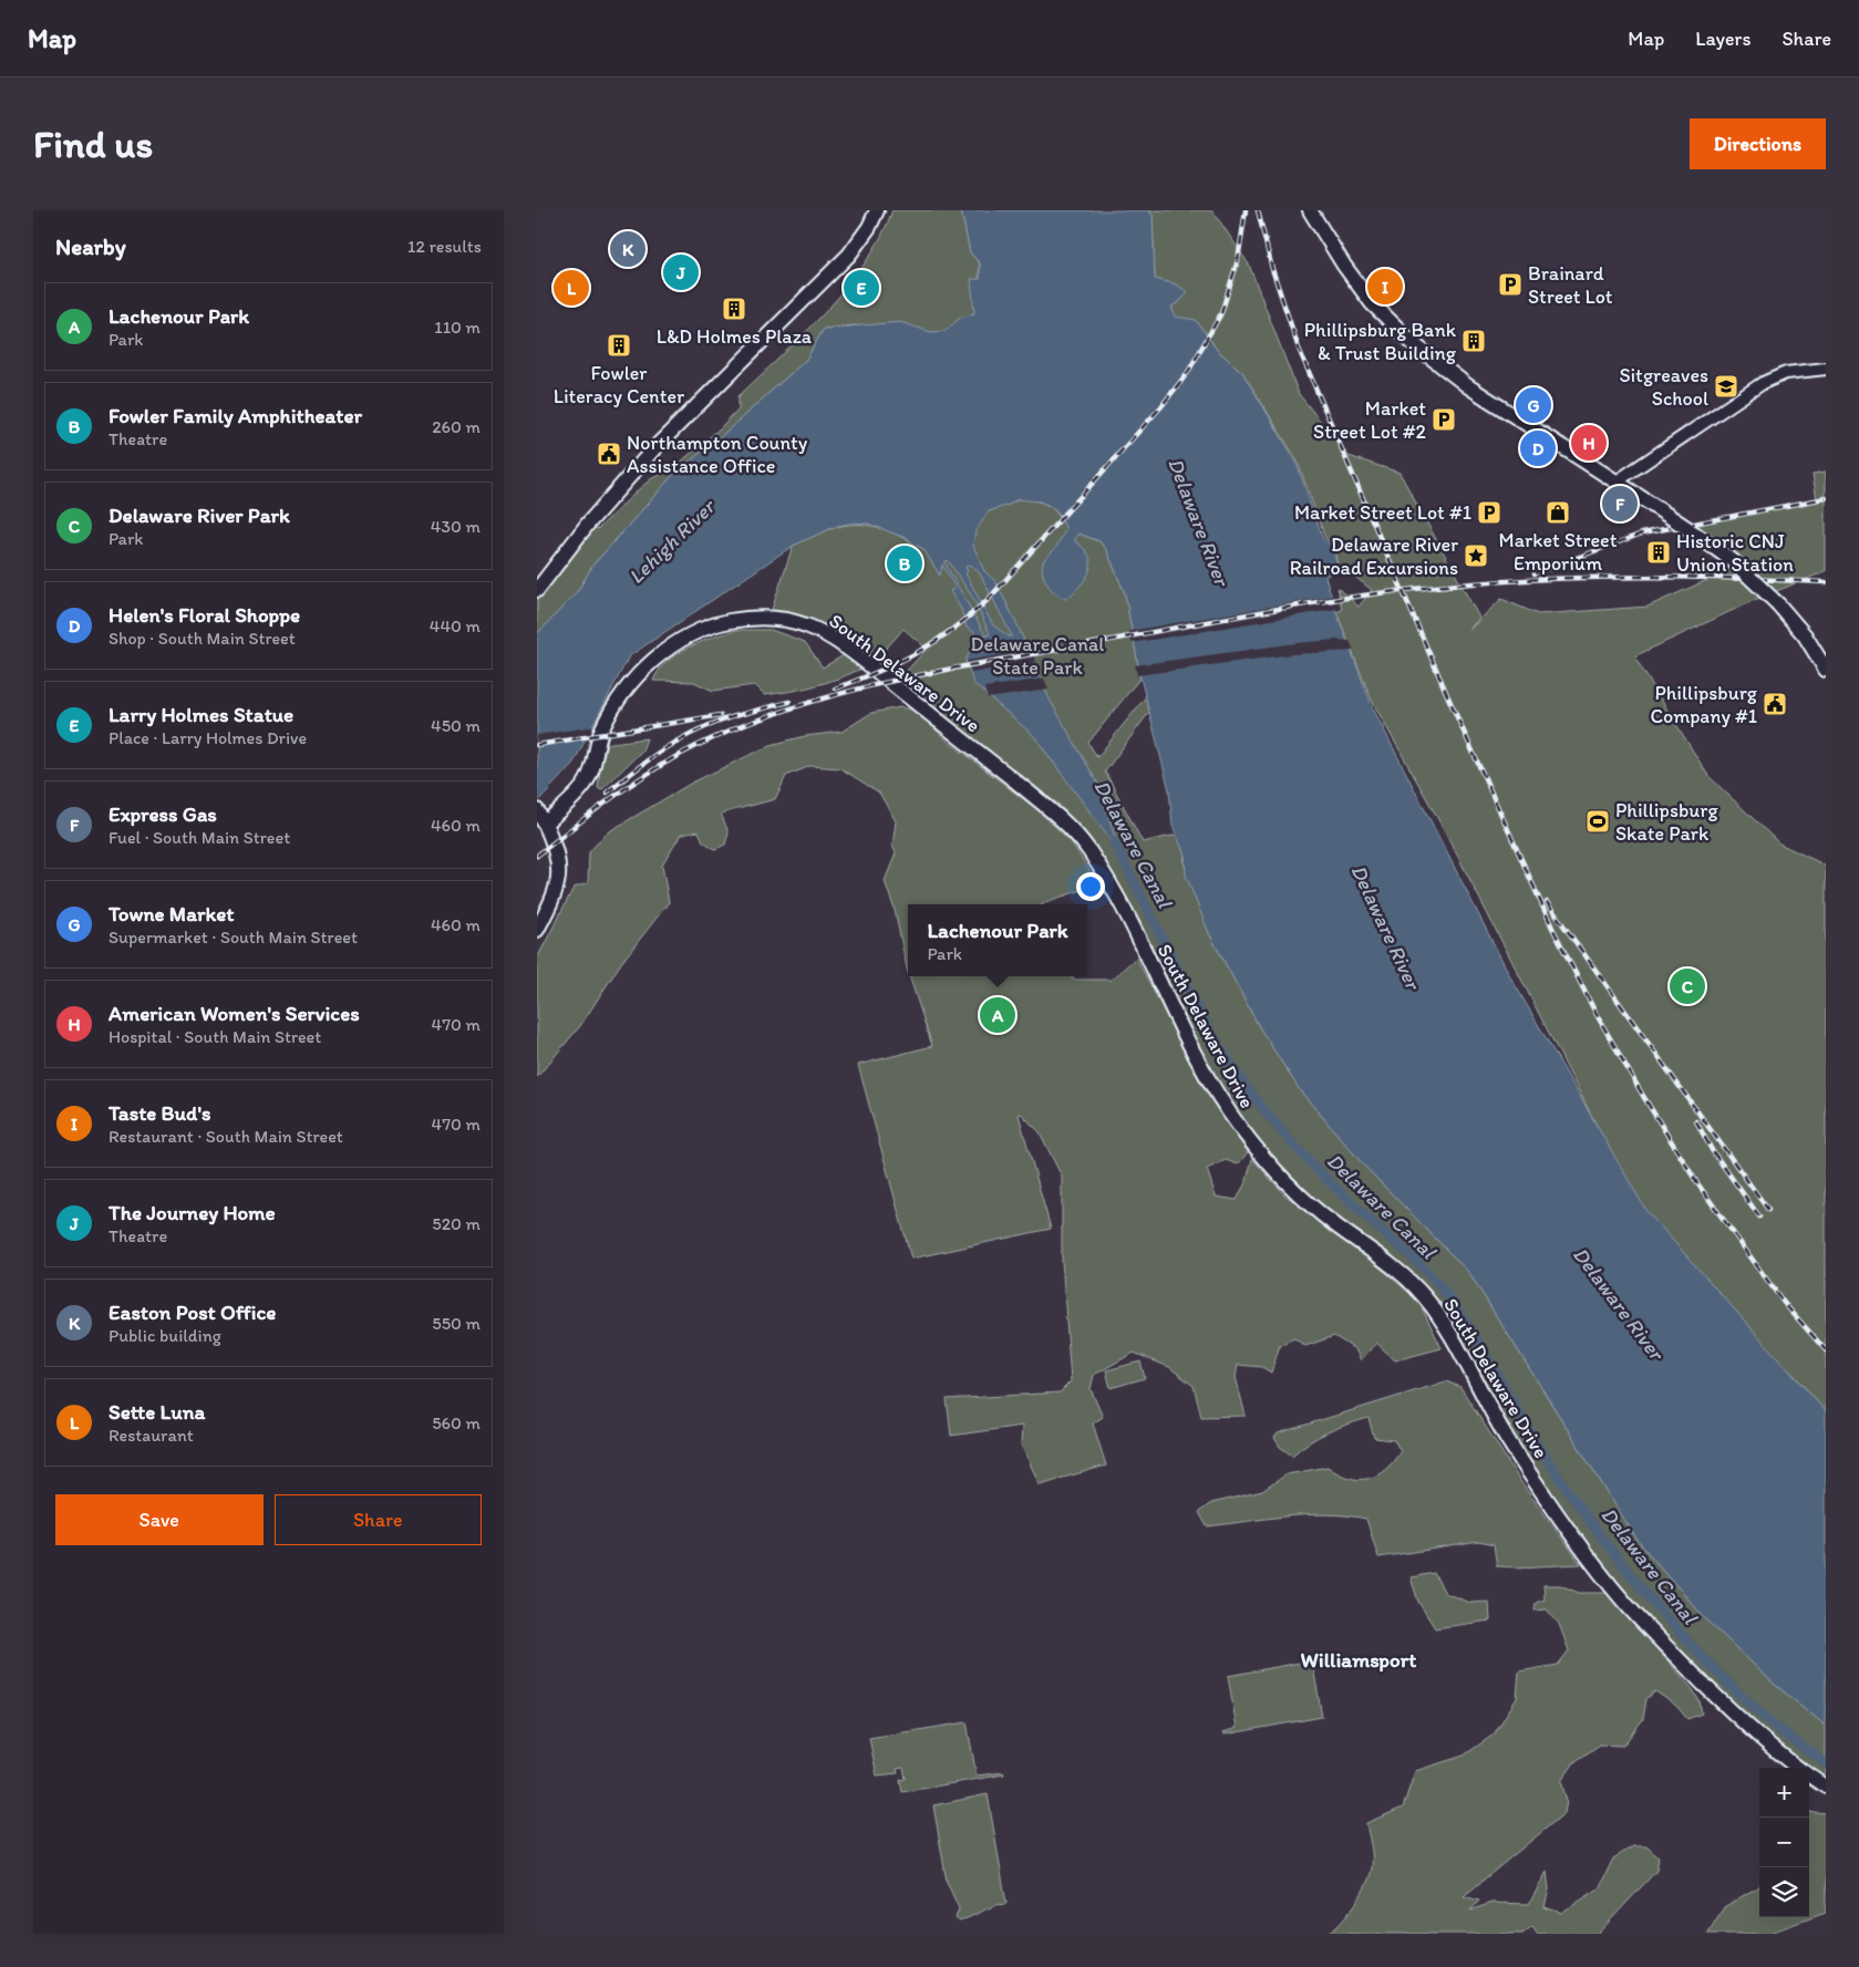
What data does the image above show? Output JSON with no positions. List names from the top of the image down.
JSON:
{
  "streets": {
    "main road": ["South Delaware Drive"]
  },
  "districts": ["Williamsport"],
  "water": ["Delaware River", "Lehigh River", "Delaware Canal"],
  "parks": ["Delaware Canal State Park"],
  "places": {
    "parking": ["Brainard Street Lot", "Market Street Lot #2", "Market Street Lot #1"],
    "building": [
      "L&D Holmes Plaza",
      "Phillipsburg Bank & Trust Building",
      "Fowler Literacy Center",
      "Historic CNJ Union Station"
    ],
    "school or university": ["Sitgreaves School"],
    "public building": ["Northampton County Assistance Office", "Phillipsburg Company #1"],
    "shop": ["Market Street Emporium"],
    "place": ["Delaware River Railroad Excursions"],
    "sports": ["Phillipsburg Skate Park"]
  },
  "page": {
    "header": "Map",
    "nav": ["Map", "Layers", "Share"],
    "buttons": [
      "Directions",
      ["Save", "Share"]
    ],
    "title": "Find us",
    "heading": ["Nearby", "12 results"],
    "pins": [
      "K",
      "J",
      "I",
      "E",
      "L",
      "G",
      "H",
      "D",
      "F",
      "B",
      "C",
      "A"
    ],
    "list": [
      {
        "mark": "A",
        "name": "Lachenour Park",
        "note": "Park",
        "value": "110 m"
      },
      {
        "mark": "B",
        "name": "Fowler Family Amphitheater",
        "note": "Theatre",
        "value": "260 m"
      },
      {
        "mark": "C",
        "name": "Delaware River Park",
        "note": "Park",
        "value": "430 m"
      },
      {
        "mark": "D",
        "name": "Helen's Floral Shoppe",
        "note": "Shop · South Main Street",
        "value": "440 m"
      },
      {
        "mark": "E",
        "name": "Larry Holmes Statue",
        "note": "Place · Larry Holmes Drive",
        "value": "450 m"
      },
      {
        "mark": "F",
        "name": "Express Gas",
        "note": "Fuel · South Main Street",
        "value": "460 m"
      },
      {
        "mark": "G",
        "name": "Towne Market",
        "note": "Supermarket · South Main Street",
        "value": "460 m"
      },
      {
        "mark": "H",
        "name": "American Women's Services",
        "note": "Hospital · South Main Street",
        "value": "470 m"
      },
      {
        "mark": "I",
        "name": "Taste Bud's",
        "note": "Restaurant · South Main Street",
        "value": "470 m"
      },
      {
        "mark": "J",
        "name": "The Journey Home",
        "note": "Theatre",
        "value": "520 m"
      },
      {
        "mark": "K",
        "name": "Easton Post Office",
        "note": "Public building",
        "value": "550 m"
      },
      {
        "mark": "L",
        "name": "Sette Luna",
        "note": "Restaurant",
        "value": "560 m"
      }
    ],
    "popup": ["Lachenour Park", "Park"],
    "map_buttons": ["+", "−"]
  }
}
